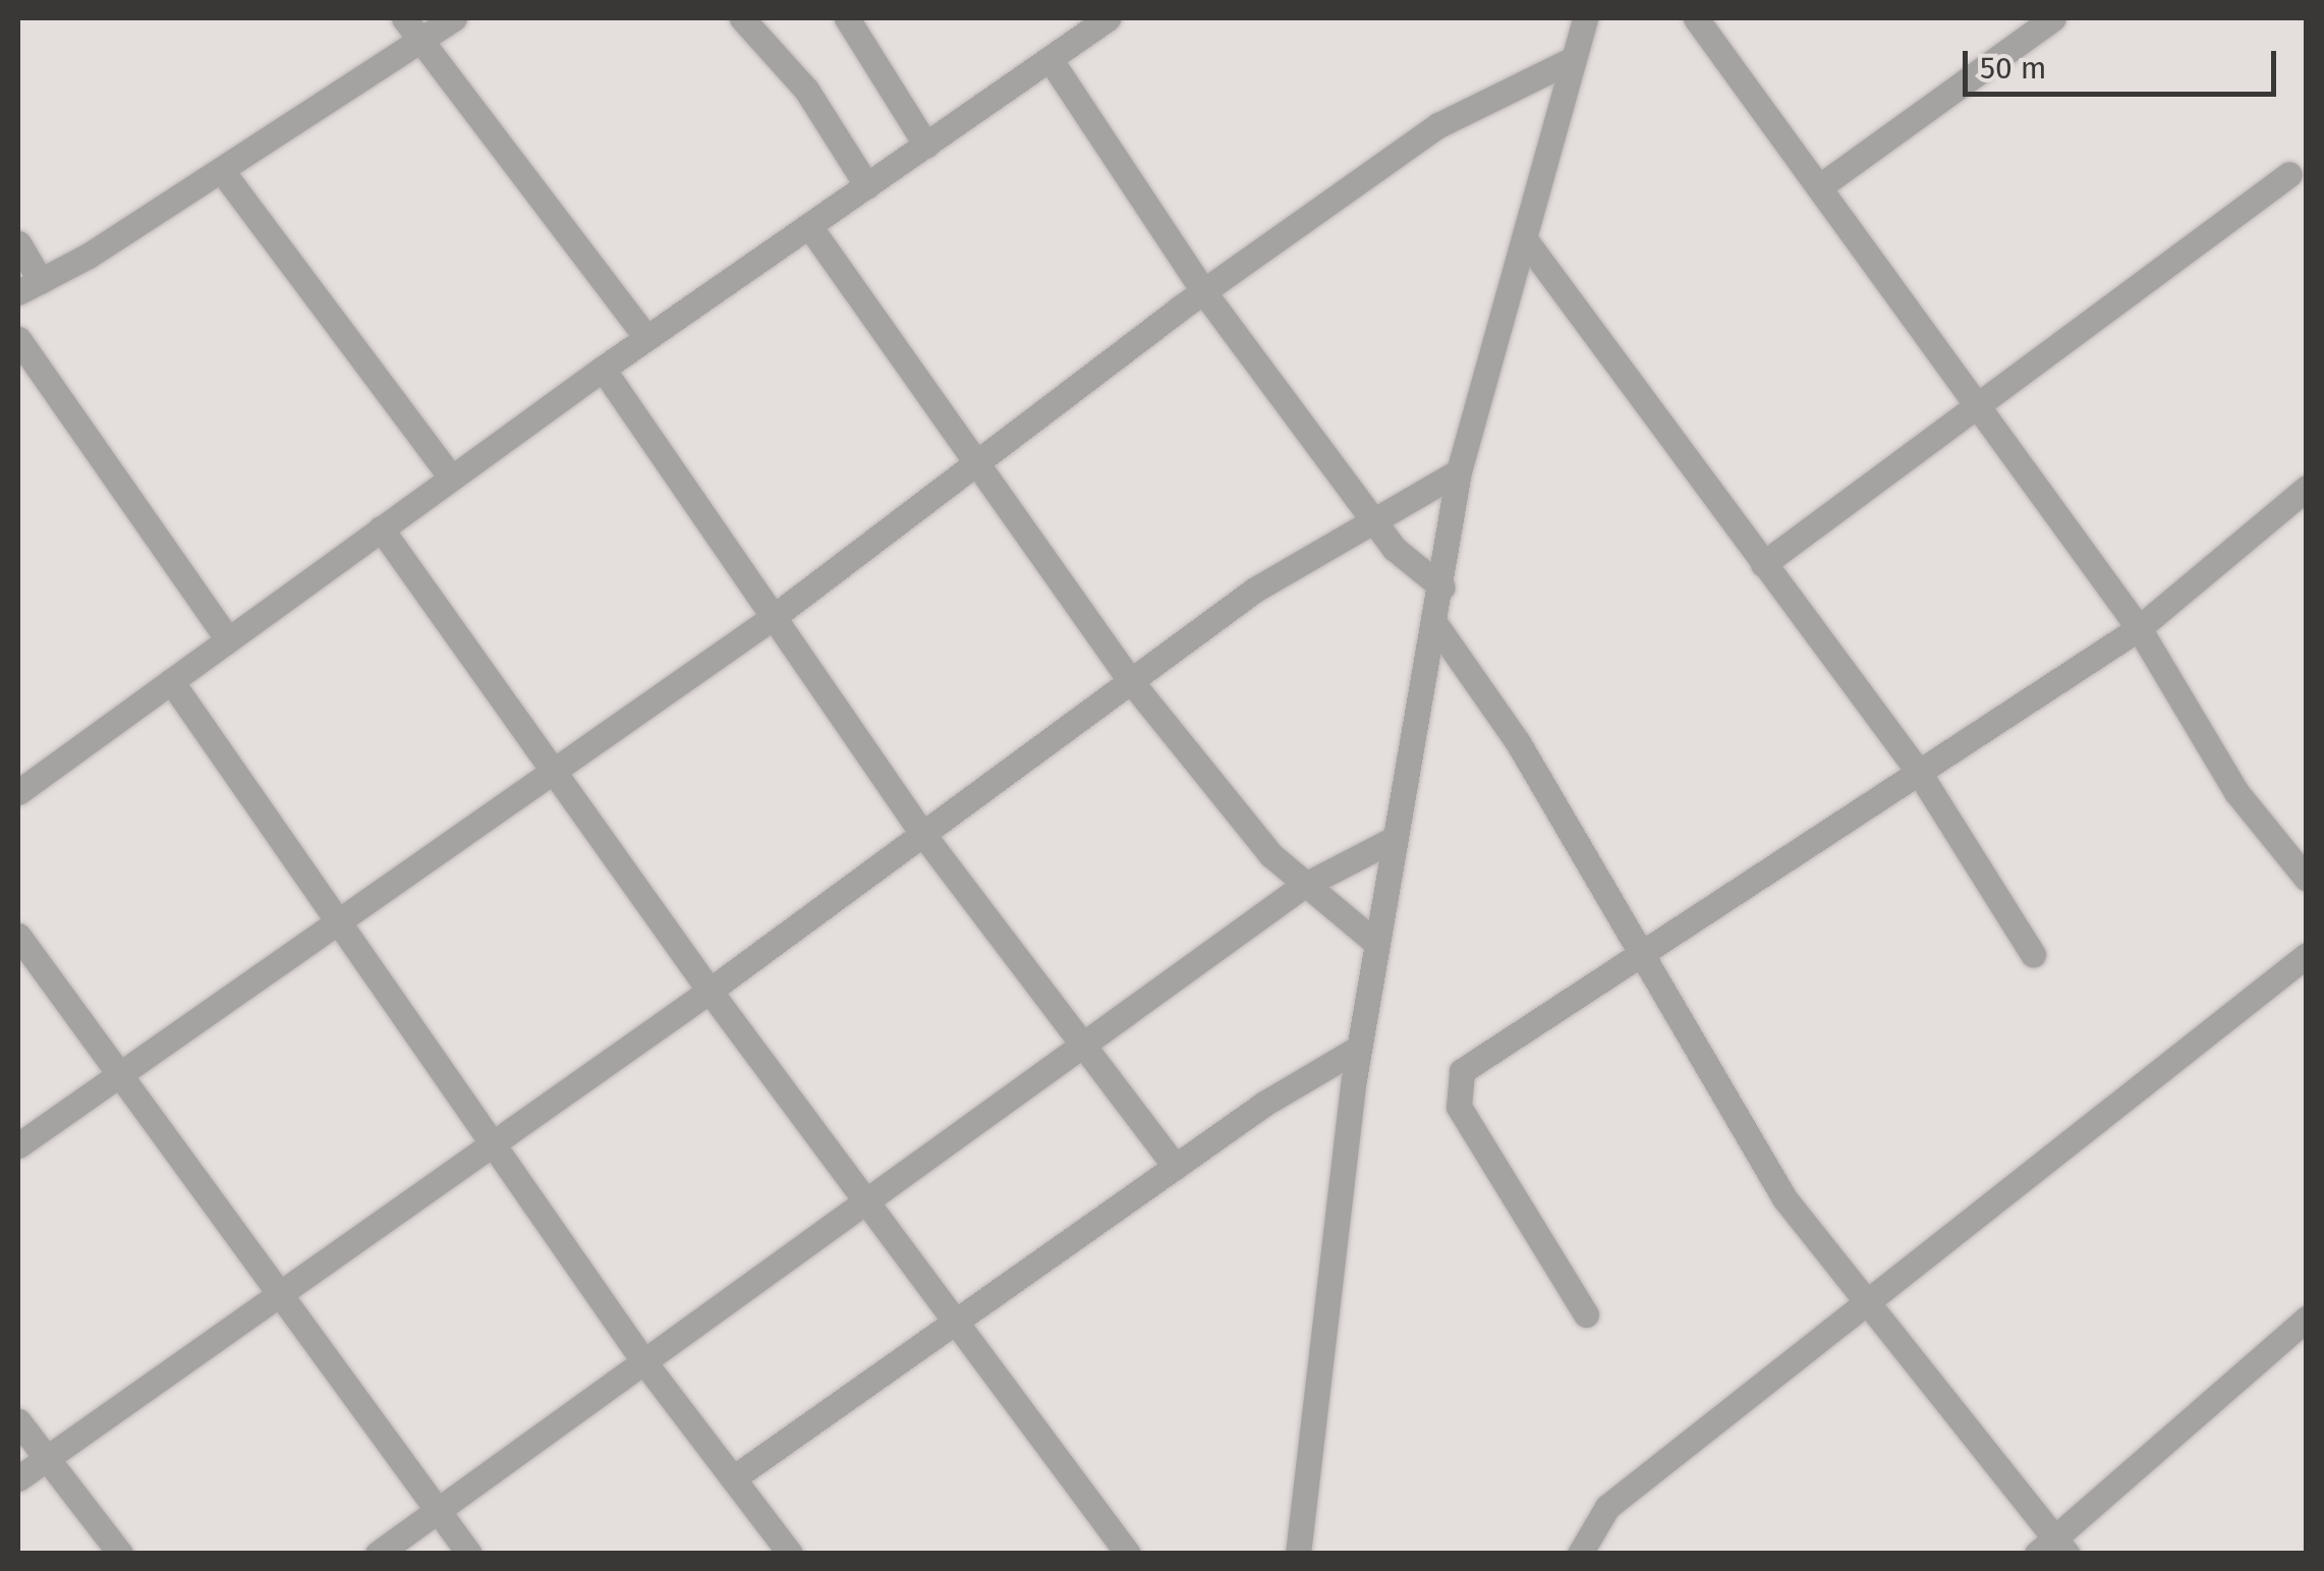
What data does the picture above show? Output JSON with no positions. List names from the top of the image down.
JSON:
{
  "scale_bar": "50 m"
}
